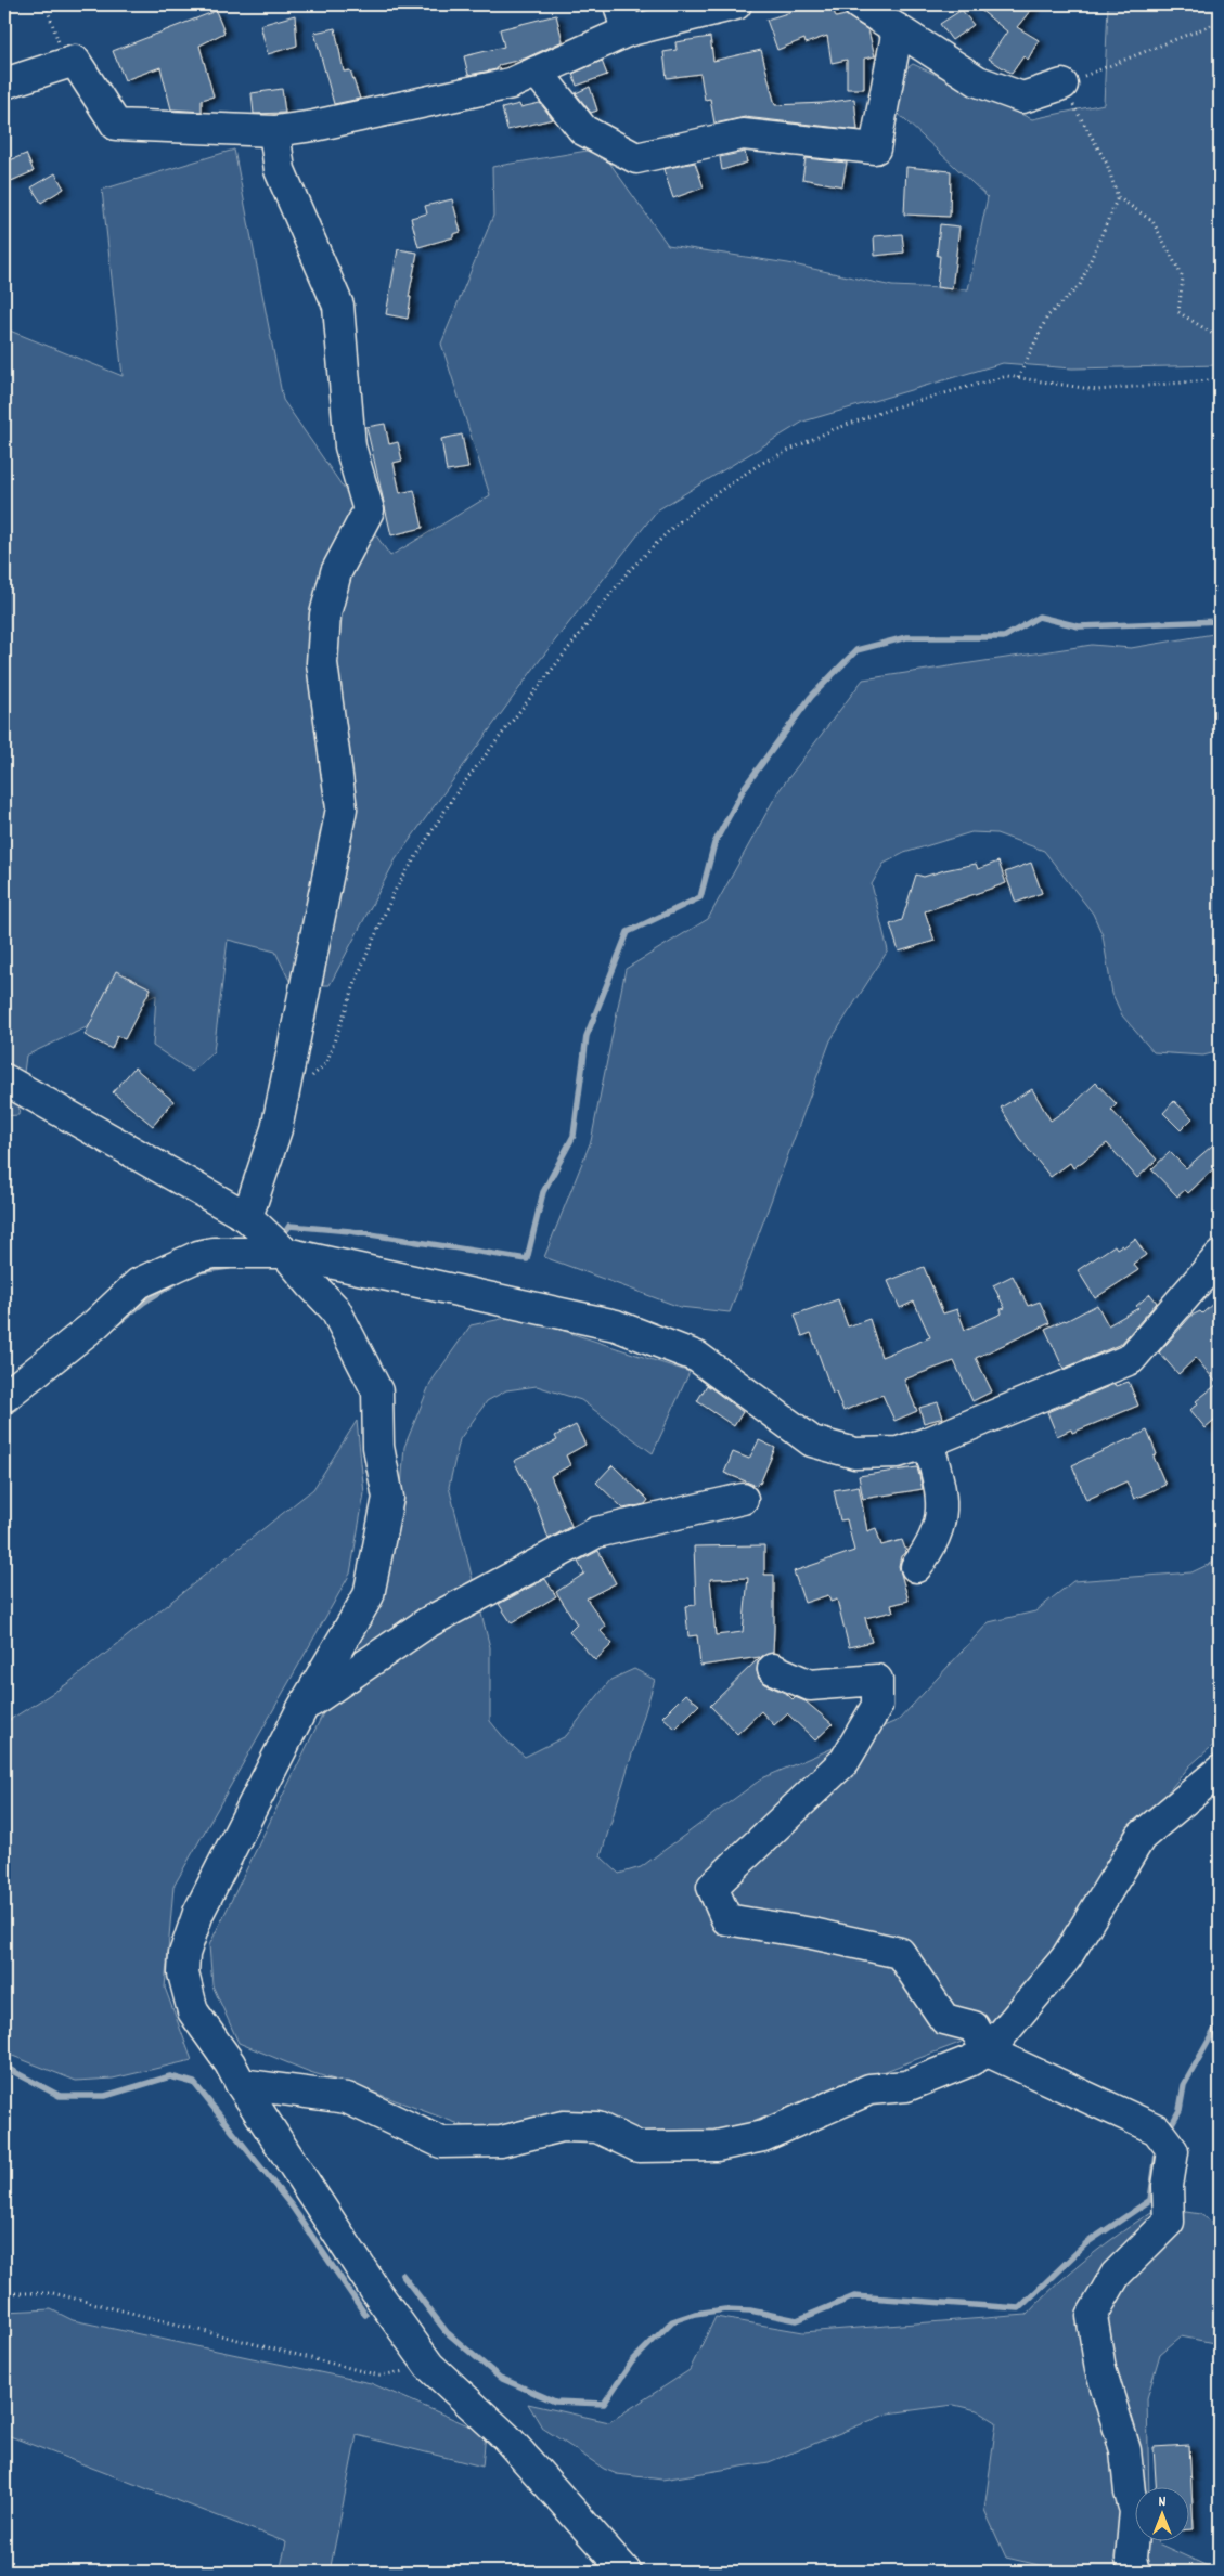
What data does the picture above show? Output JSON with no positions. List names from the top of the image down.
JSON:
{
  "north": "top"
}
